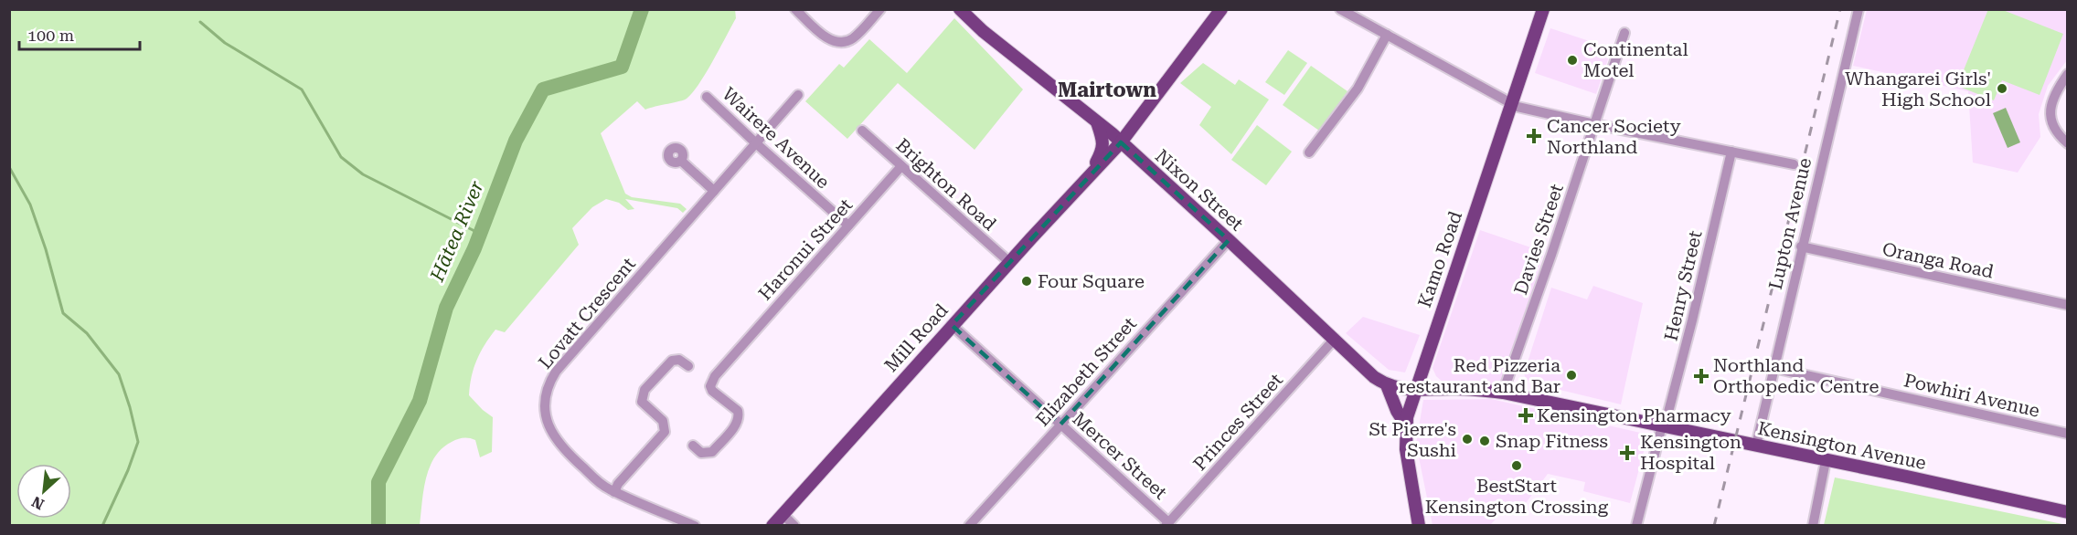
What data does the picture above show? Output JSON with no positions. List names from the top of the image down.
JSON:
{
  "streets": {
    "main road": [
      "Nixon Street",
      "Kamo Road",
      "Mill Road",
      "Kensington Avenue"
    ],
    "street": [
      "Wairere Avenue",
      "Brighton Road",
      "Lupton Avenue",
      "Davies Street",
      "Haronui Street",
      "Oranga Road",
      "Henry Street",
      "Lovatt Crescent",
      "Elizabeth Street",
      "Powhiri Avenue",
      "Princes Street",
      "Mercer Street"
    ]
  },
  "crossings": [
    ["Wairere Avenue", "Haronui Street"],
    ["Wairere Avenue", "Lovatt Crescent"],
    ["Brighton Road", "Haronui Street"],
    ["Brighton Road", "Mill Road"],
    ["Nixon Street", "Kamo Road"],
    ["Nixon Street", "Mill Road"],
    ["Nixon Street", "Elizabeth Street"],
    ["Nixon Street", "Princes Street"],
    ["Nixon Street", "Kensington Avenue"],
    ["Lupton Avenue", "Oranga Road"],
    ["Lupton Avenue", "Powhiri Avenue"],
    ["Lupton Avenue", "Kensington Avenue"],
    ["Davies Street", "Kensington Avenue"],
    ["Kamo Road", "Kensington Avenue"],
    ["Henry Street", "Kensington Avenue"],
    ["Mill Road", "Mercer Street"],
    ["Elizabeth Street", "Mercer Street"],
    ["Princes Street", "Mercer Street"]
  ],
  "districts": ["Mairtown"],
  "water": ["Hātea River"],
  "places": {
    "other": [
      "Continental Motel",
      "Whangarei Girls' High School",
      "Four Square",
      "Red Pizzeria restaurant and Bar",
      "St Pierre's Sushi",
      "Snap Fitness",
      "BestStart Kensington Crossing"
    ],
    "health": [
      "Cancer Society Northland",
      "Northland Orthopedic Centre",
      "Kensington Pharmacy",
      "Kensington Hospital"
    ]
  },
  "scale_bar": "100 m",
  "north": "bottom left"
}
